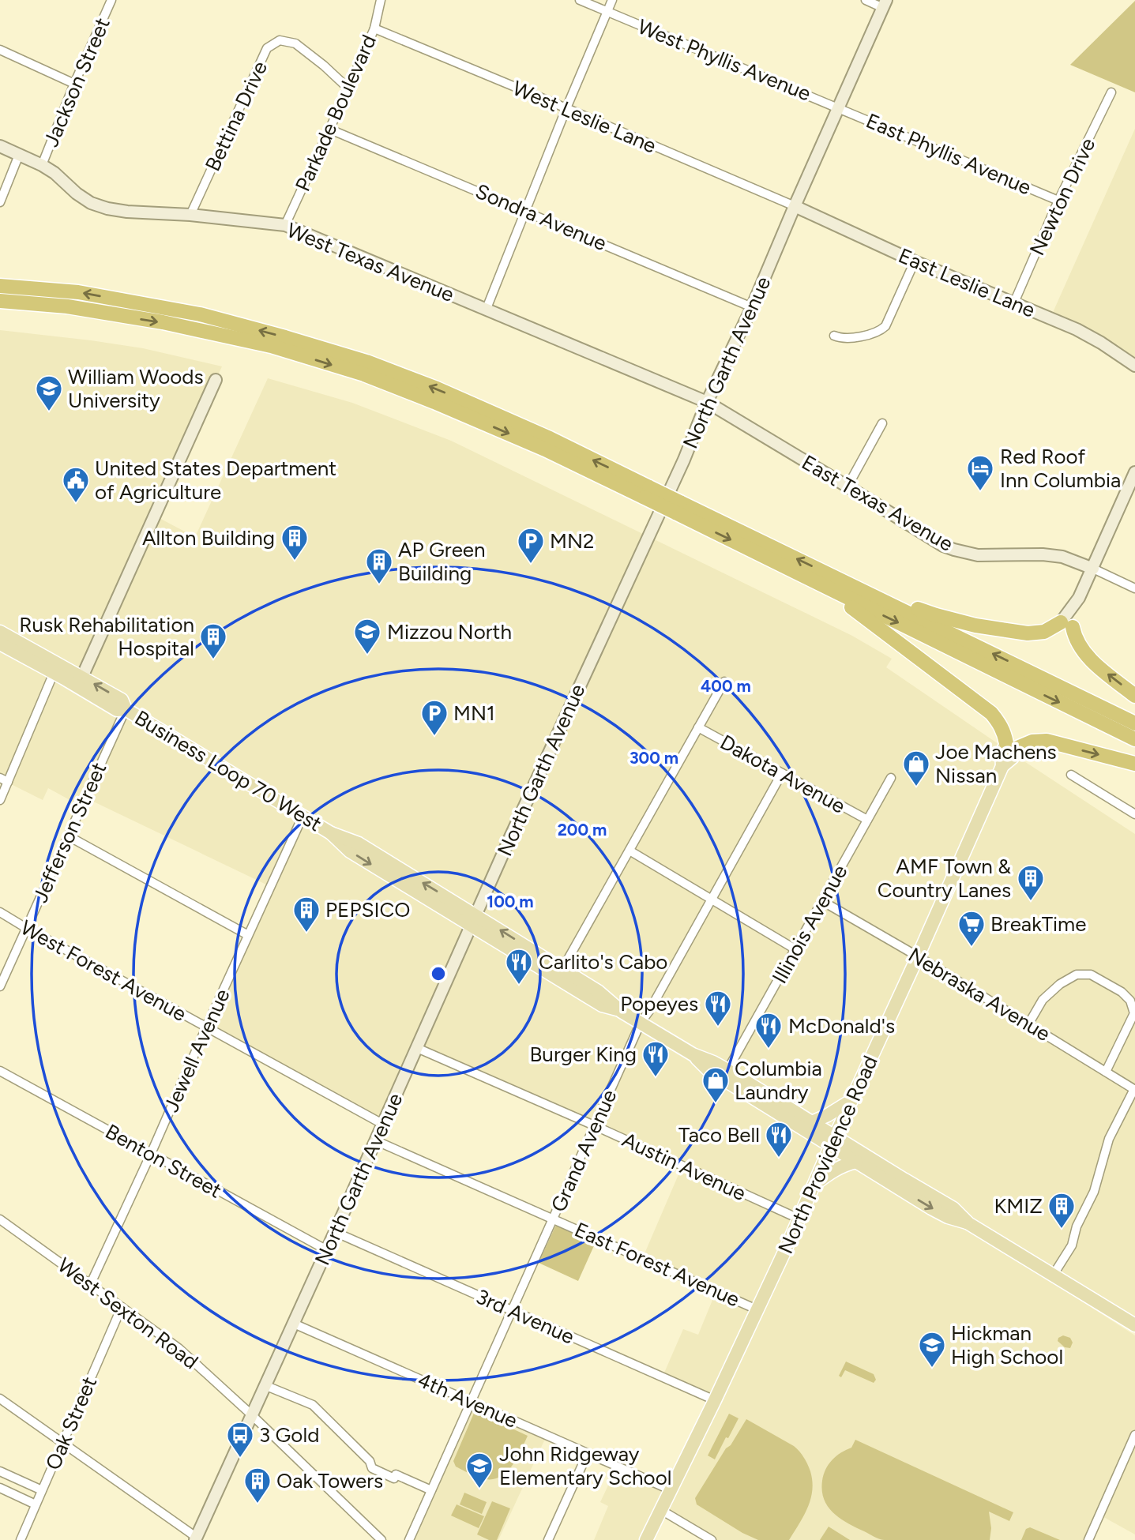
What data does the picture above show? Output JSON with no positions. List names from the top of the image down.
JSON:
{
  "streets": {
    "main road": ["Business Loop 70 West", "North Providence Road"],
    "street": [
      "West Phyllis Avenue",
      "Jackson Street",
      "Parkade Boulevard",
      "Bettina Drive",
      "West Leslie Lane",
      "East Phyllis Avenue",
      "Newton Drive",
      "Sondra Avenue",
      "West Texas Avenue",
      "East Leslie Lane",
      "North Garth Avenue",
      "East Texas Avenue",
      "Dakota Avenue",
      "Jefferson Street",
      "Illinois Avenue",
      "West Forest Avenue",
      "Nebraska Avenue",
      "Jewell Avenue",
      "Grand Avenue",
      "Benton Street",
      "Austin Avenue",
      "East Forest Avenue",
      "West Sexton Road",
      "3rd Avenue",
      "4th Avenue",
      "Oak Street"
    ]
  },
  "crossings": [
    ["West Phyllis Avenue", "East Phyllis Avenue"],
    ["West Phyllis Avenue", "North Garth Avenue"],
    ["Jackson Street", "West Texas Avenue"],
    ["Parkade Boulevard", "Bettina Drive"],
    ["Parkade Boulevard", "West Leslie Lane"],
    ["Parkade Boulevard", "Sondra Avenue"],
    ["Parkade Boulevard", "West Texas Avenue"],
    ["Bettina Drive", "West Texas Avenue"],
    ["West Leslie Lane", "East Leslie Lane"],
    ["West Leslie Lane", "North Garth Avenue"],
    ["East Phyllis Avenue", "Newton Drive"],
    ["East Phyllis Avenue", "North Garth Avenue"],
    ["Newton Drive", "East Leslie Lane"],
    ["Sondra Avenue", "North Garth Avenue"],
    ["West Texas Avenue", "North Garth Avenue"],
    ["West Texas Avenue", "East Texas Avenue"],
    ["East Leslie Lane", "North Garth Avenue"],
    ["North Garth Avenue", "East Texas Avenue"],
    ["North Garth Avenue", "Business Loop 70 West"],
    ["North Garth Avenue", "West Forest Avenue"],
    ["North Garth Avenue", "Benton Street"],
    ["North Garth Avenue", "Austin Avenue"],
    ["North Garth Avenue", "East Forest Avenue"],
    ["North Garth Avenue", "West Sexton Road"],
    ["North Garth Avenue", "3rd Avenue"],
    ["North Garth Avenue", "4th Avenue"],
    ["Business Loop 70 West", "Jefferson Street"],
    ["Business Loop 70 West", "Jewell Avenue"],
    ["Dakota Avenue", "Illinois Avenue"],
    ["Dakota Avenue", "Grand Avenue"],
    ["Jefferson Street", "West Forest Avenue"],
    ["Illinois Avenue", "Nebraska Avenue"],
    ["West Forest Avenue", "Jewell Avenue"],
    ["Nebraska Avenue", "North Providence Road"],
    ["Jewell Avenue", "Benton Street"],
    ["Jewell Avenue", "West Sexton Road"],
    ["Grand Avenue", "Austin Avenue"],
    ["Grand Avenue", "East Forest Avenue"],
    ["Grand Avenue", "3rd Avenue"],
    ["Grand Avenue", "4th Avenue"],
    ["North Providence Road", "Austin Avenue"],
    ["North Providence Road", "East Forest Avenue"],
    ["North Providence Road", "3rd Avenue"],
    ["North Providence Road", "4th Avenue"],
    ["West Sexton Road", "Oak Street"]
  ],
  "places": {
    "school or university": [
      "William Woods University",
      "Mizzou North",
      "Hickman High School",
      "John Ridgeway Elementary School"
    ],
    "hotel": ["Red Roof Inn Columbia"],
    "public building": ["United States Department of Agriculture"],
    "building": [
      "Allton Building",
      "AP Green Building",
      "Rusk Rehabilitation Hospital",
      "AMF Town & Country Lanes",
      "PEPSICO",
      "KMIZ",
      "Oak Towers"
    ],
    "parking": ["MN2", "MN1"],
    "shop": ["Joe Machens Nissan", "Columbia Laundry"],
    "supermarket": ["BreakTime"],
    "restaurant": [
      "Carlito's Cabo",
      "Popeyes",
      "McDonald's",
      "Burger King",
      "Taco Bell"
    ],
    "bus stop": ["3 Gold"]
  },
  "rings": [
    "400 m",
    "300 m",
    "200 m",
    "100 m"
  ]
}
